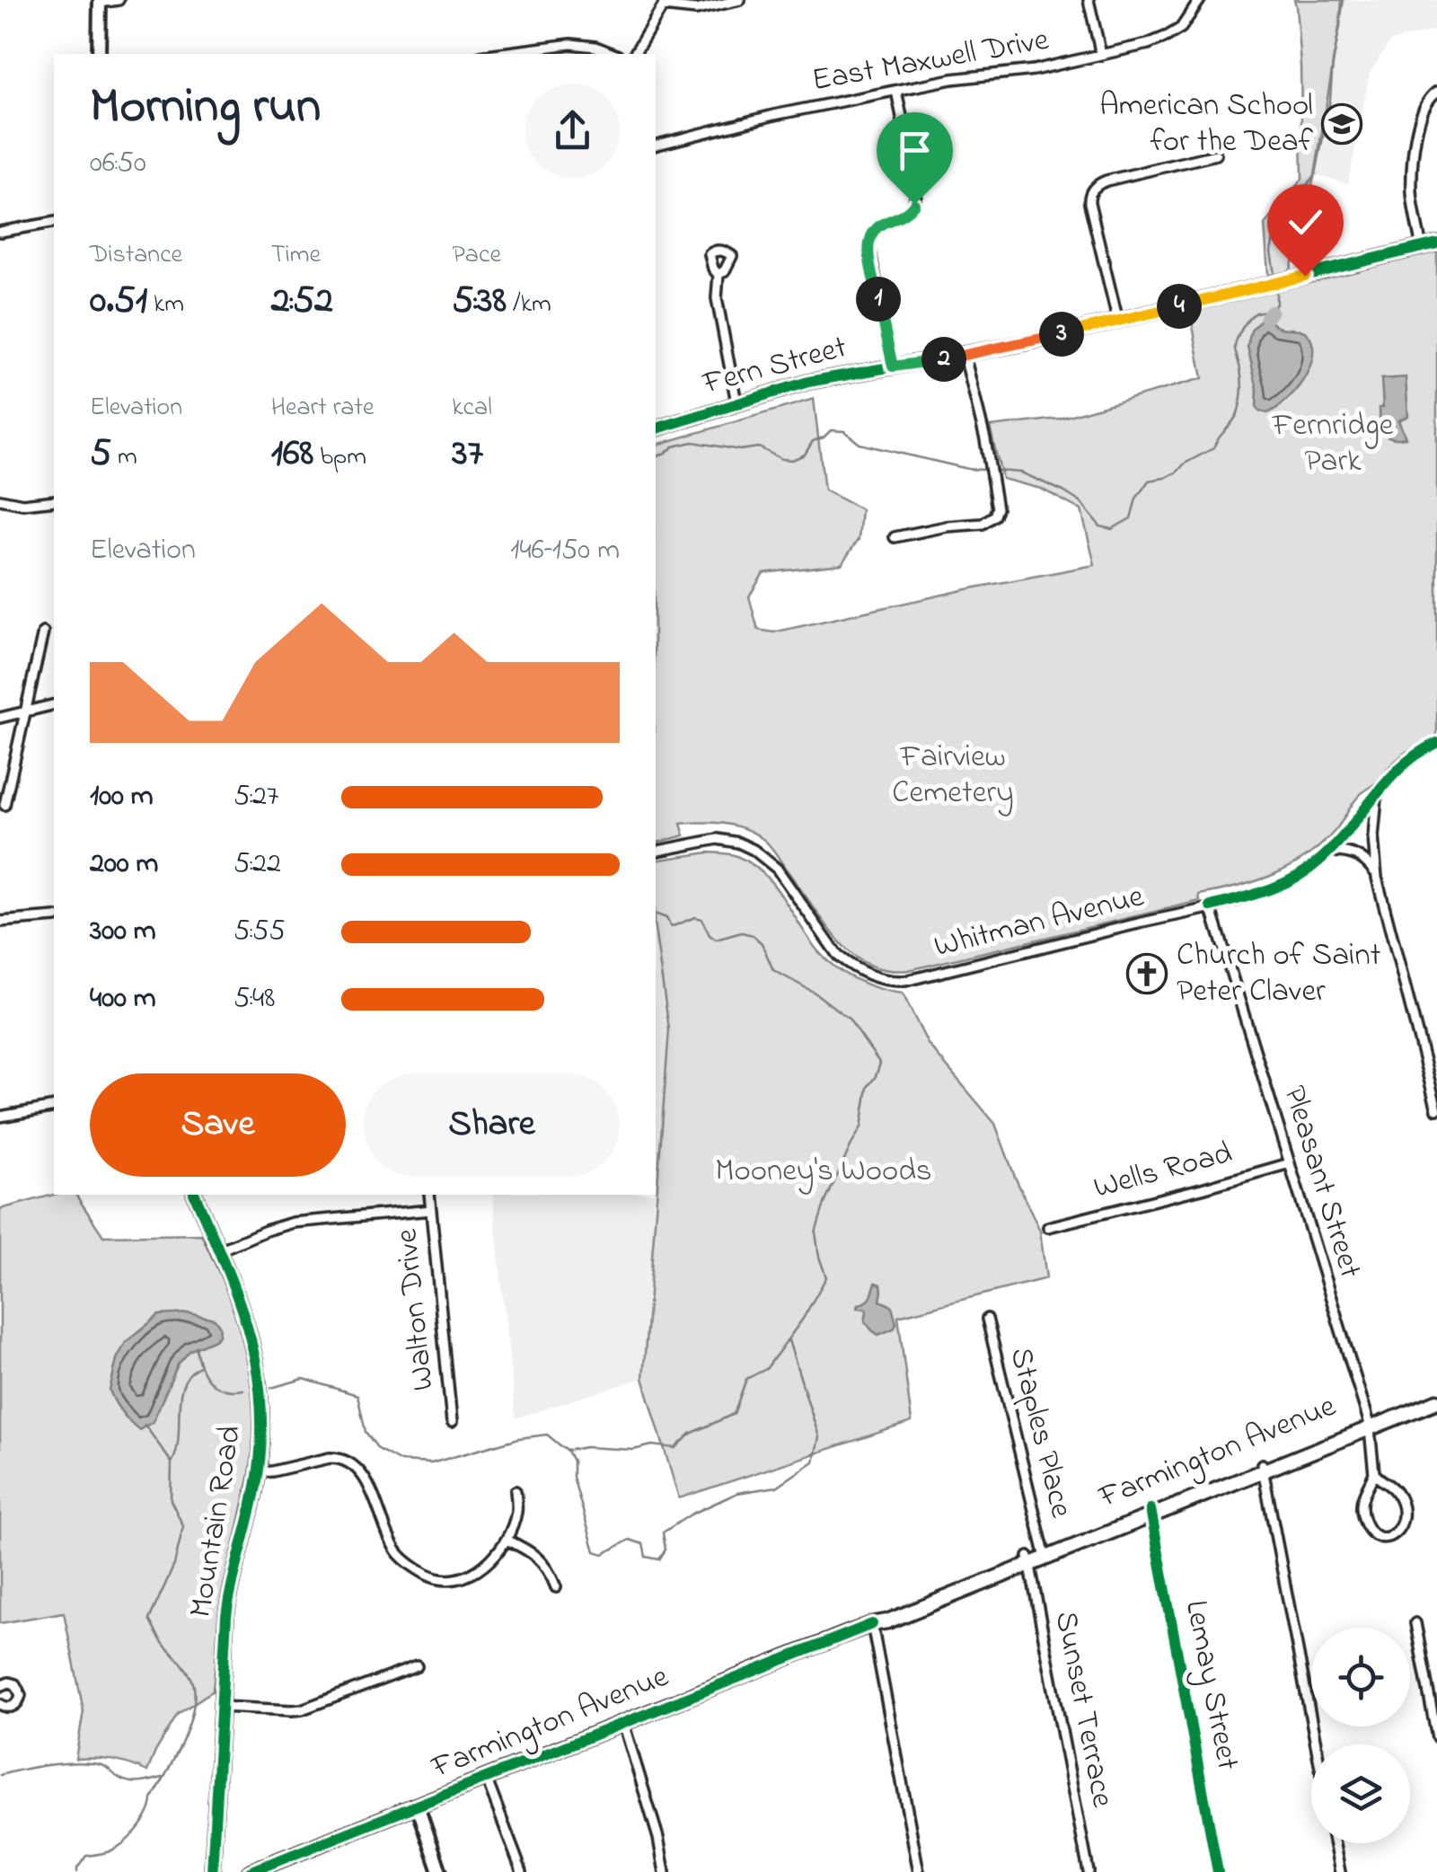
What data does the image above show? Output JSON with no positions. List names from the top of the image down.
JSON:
{
  "streets": {
    "main road": ["Fern Street", "Farmington Avenue", "Mountain Road"],
    "street": [
      "East Maxwell Drive",
      "Whitman Avenue",
      "Wells Road",
      "Pleasant Street",
      "Walton Drive",
      "Staples Place",
      "Lemay Street",
      "Sunset Terrace"
    ]
  },
  "crossings": [
    ["Whitman Avenue", "Pleasant Street"],
    ["Wells Road", "Pleasant Street"],
    ["Pleasant Street", "Farmington Avenue"],
    ["Staples Place", "Farmington Avenue"],
    ["Farmington Avenue", "Lemay Street"],
    ["Farmington Avenue", "Sunset Terrace"]
  ],
  "parks": ["Fernridge Park", "Fairview Cemetery", "Mooney's Woods"],
  "places": {
    "school or university": ["American School for the Deaf"],
    "church": ["Church of Saint Peter Claver"]
  },
  "page": {
    "heading": ["Morning run", "06:50"],
    "stats": [
      ["Distance", "0.51 km"],
      ["Time", "2:52"],
      ["Pace", "5:38 /km"],
      ["Elevation", "5 m"],
      ["Heart rate", "168 bpm"],
      ["kcal", "37"]
    ],
    "pins": [
      "1",
      "4",
      "3",
      "2"
    ],
    "chart": ["Elevation", "146–150 m"],
    "list": [
      {
        "name": "100 m",
        "note": "5:27"
      },
      {
        "name": "200 m",
        "note": "5:22"
      },
      {
        "name": "300 m",
        "note": "5:55"
      },
      {
        "name": "400 m",
        "note": "5:48"
      }
    ],
    "buttons": ["Save", "Share"]
  }
}
